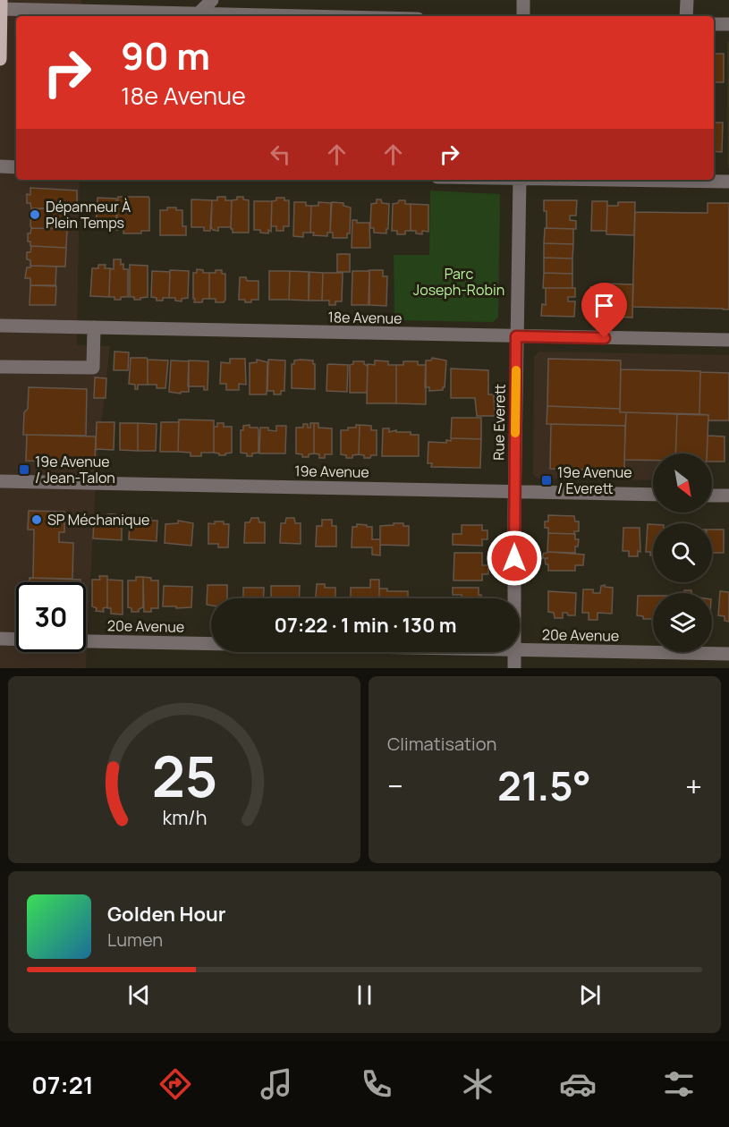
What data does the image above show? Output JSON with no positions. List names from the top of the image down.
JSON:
{
  "streets": {
    "street": [
      "18e Avenue",
      "Rue Everett",
      "19e Avenue",
      "20e Avenue"
    ]
  },
  "crossings": [
    ["18e Avenue", "Rue Everett"],
    ["Rue Everett", "19e Avenue"]
  ],
  "parks": ["Parc Joseph-Robin"],
  "places": {
    "other": ["Dépanneur À Plein Temps", "SP Méchanique"],
    "transit": ["19e Avenue / Jean-Talon", "19e Avenue / Everett"]
  },
  "north": "bottom right",
  "page": {
    "turn": ["90 m", "18e Avenue"],
    "limit": "30",
    "trip": "07:22 · 1 min · 130 m",
    "tile": "Climatisation",
    "heat": ["−", "21.5°", "+"],
    "song": ["Golden Hour", "Lumen"],
    "tabs": "07:21",
    "gauge": ["25", "km/h"]
  }
}
